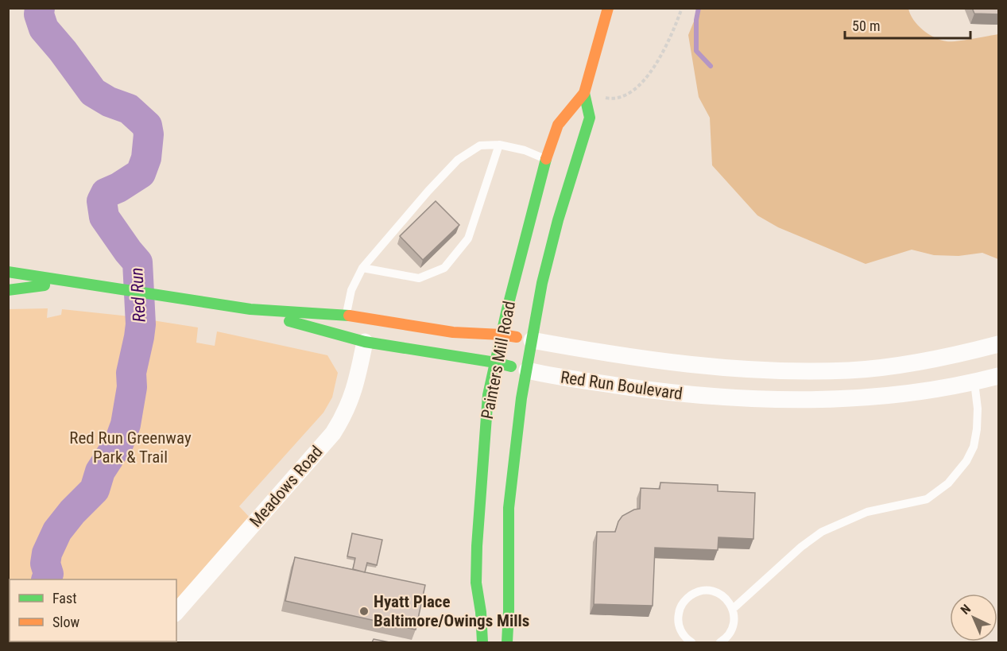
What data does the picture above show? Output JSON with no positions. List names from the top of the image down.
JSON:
{
  "streets": {
    "main road": ["Painters Mill Road", "Red Run Boulevard"],
    "street": ["Meadows Road"]
  },
  "crossings": [
    ["Painters Mill Road", "Red Run Boulevard"],
    ["Red Run Boulevard", "Meadows Road"]
  ],
  "water": ["Red Run"],
  "parks": ["Red Run Greenway Park & Trail"],
  "places": ["Hyatt Place Baltimore/Owings Mills"],
  "legend": ["Fast", "Slow"],
  "scale_bar": "50 m",
  "north": "top left"
}
